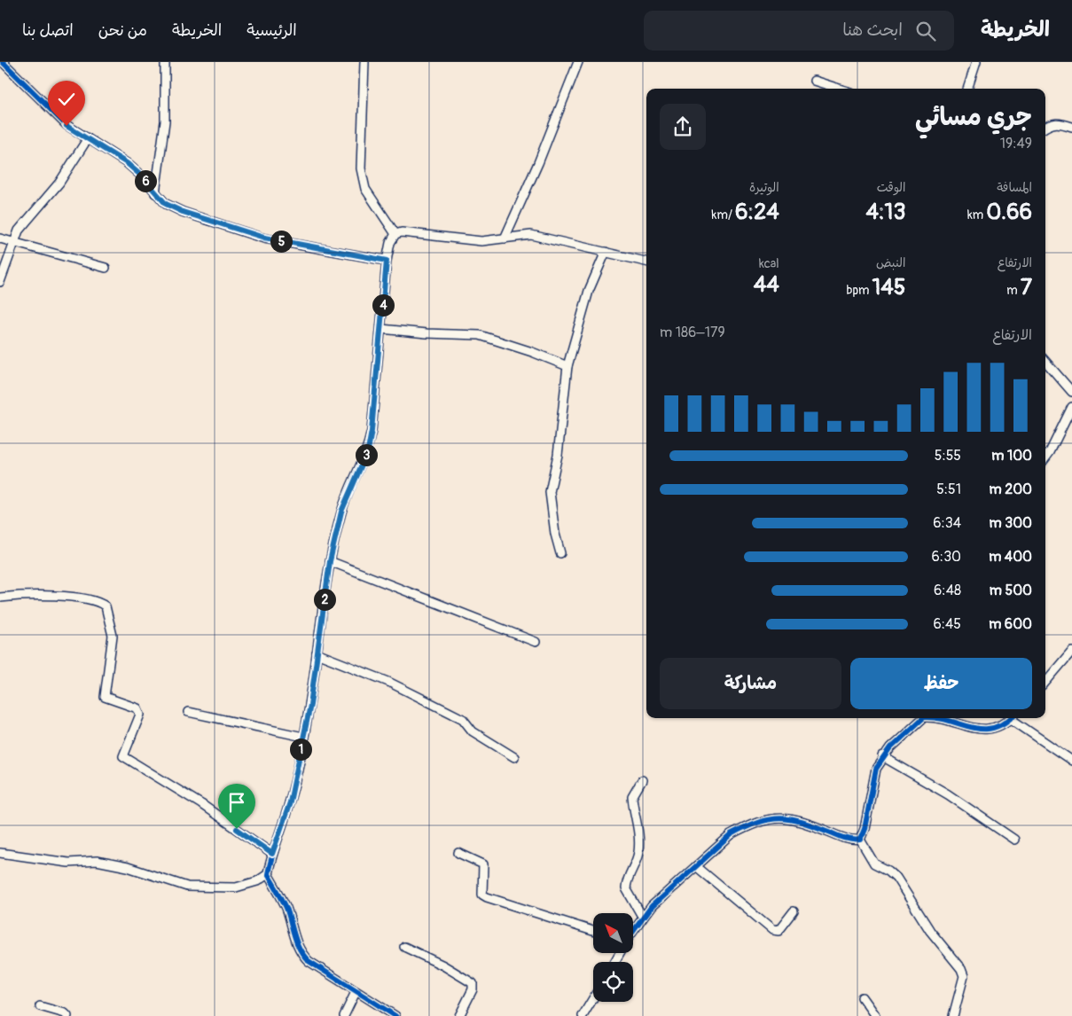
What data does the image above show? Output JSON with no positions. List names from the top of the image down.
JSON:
{
  "north": "top left",
  "page": {
    "header": "الخريطة",
    "search": "ابحث هنا",
    "nav": [
      "الرئيسية",
      "الخريطة",
      "من نحن",
      "اتصل بنا"
    ],
    "heading": ["جري مسائي", "19:49"],
    "stats": [
      ["المسافة", "0.66 km"],
      ["الوقت", "4:13"],
      ["الوتيرة", "6:24 /km"],
      ["الارتفاع", "7 m"],
      ["النبض", "145 bpm"],
      ["kcal", "44"]
    ],
    "pins": [
      "6",
      "5",
      "4",
      "3",
      "2",
      "1"
    ],
    "chart": ["الارتفاع", "179–186 m"],
    "list": [
      {
        "name": "100 m",
        "note": "5:55"
      },
      {
        "name": "200 m",
        "note": "5:51"
      },
      {
        "name": "300 m",
        "note": "6:34"
      },
      {
        "name": "400 m",
        "note": "6:30"
      },
      {
        "name": "500 m",
        "note": "6:48"
      },
      {
        "name": "600 m",
        "note": "6:45"
      }
    ],
    "buttons": ["حفظ", "مشاركة"]
  }
}
